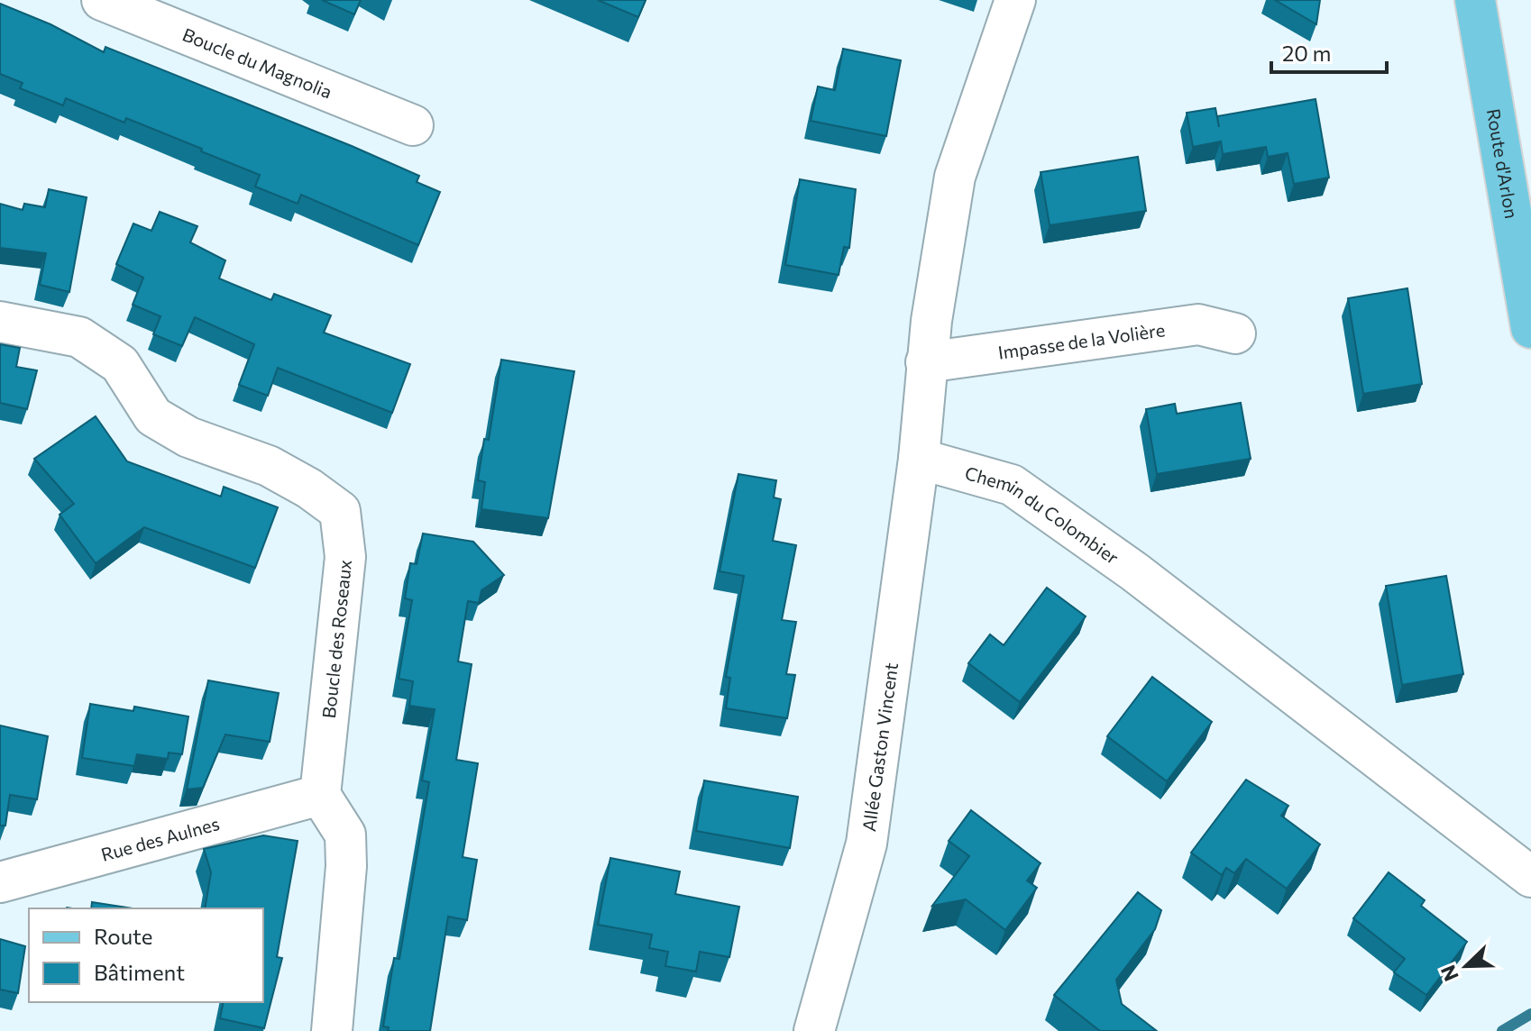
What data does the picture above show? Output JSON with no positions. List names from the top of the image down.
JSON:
{
  "streets": {
    "main road": ["Route d'Arlon"],
    "street": [
      "Boucle du Magnolia",
      "Impasse de la Volière",
      "Chemin du Colombier",
      "Boucle des Roseaux",
      "Allée Gaston Vincent",
      "Rue des Aulnes"
    ]
  },
  "crossings": [
    ["Chemin du Colombier", "Allée Gaston Vincent"],
    ["Boucle des Roseaux", "Rue des Aulnes"]
  ],
  "legend": ["Route", "Bâtiment"],
  "scale_bar": "20 m",
  "north": "bottom left"
}
